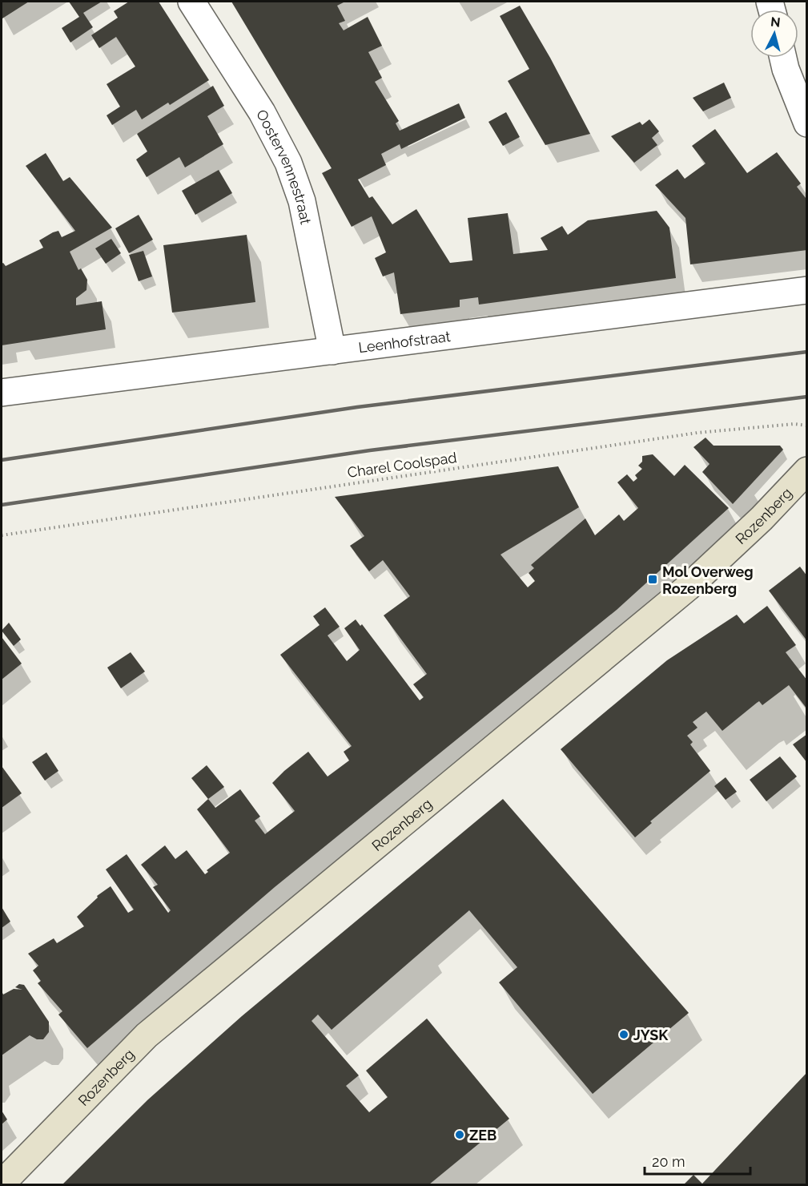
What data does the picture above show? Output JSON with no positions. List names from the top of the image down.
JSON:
{
  "streets": {
    "main road": ["Rozenberg"],
    "street": ["Oostervennestraat", "Leenhofstraat"],
    "path": ["Charel Coolspad"]
  },
  "crossings": [
    ["Oostervennestraat", "Leenhofstraat"]
  ],
  "places": {
    "transit": ["Mol Overweg Rozenberg"],
    "other": ["JYSK", "ZEB"]
  },
  "scale_bar": "20 m",
  "north": "top"
}
